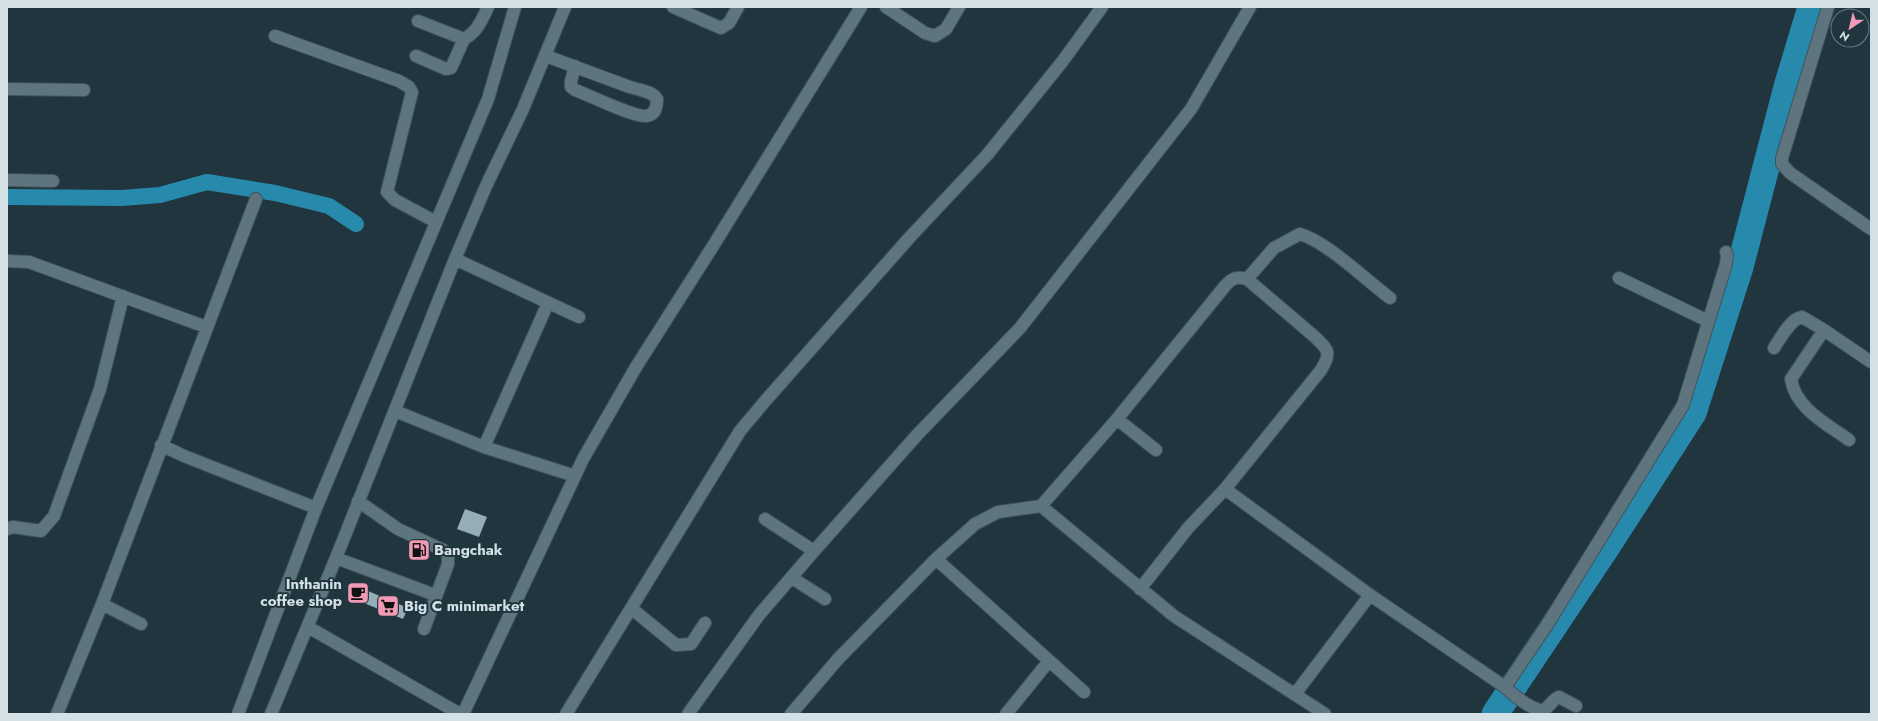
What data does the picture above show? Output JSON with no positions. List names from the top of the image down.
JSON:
{
  "places": {
    "fuel station": ["Bangchak"],
    "cafe": ["Inthanin coffee shop"],
    "supermarket": ["Big C minimarket"]
  },
  "north": "bottom left"
}
